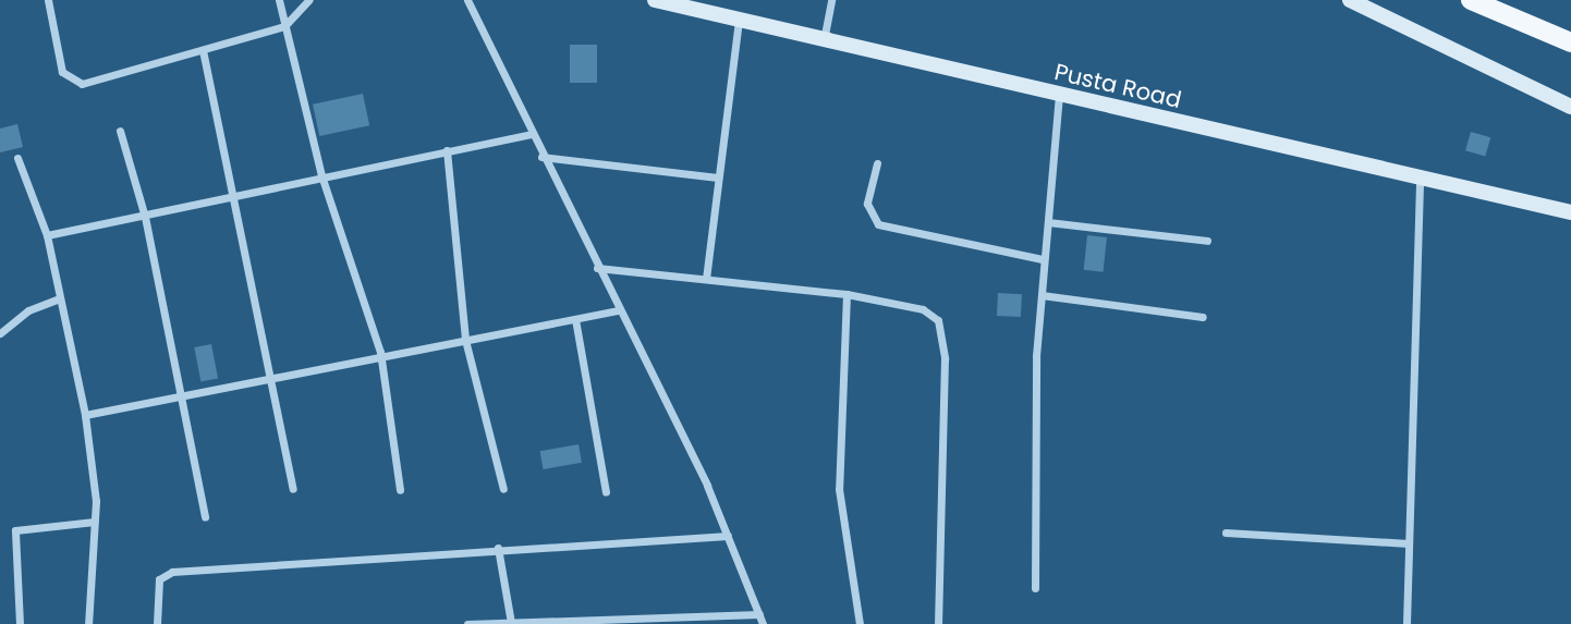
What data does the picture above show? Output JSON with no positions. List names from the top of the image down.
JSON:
{
  "streets": {
    "street": ["Pusta Road"]
  }
}
